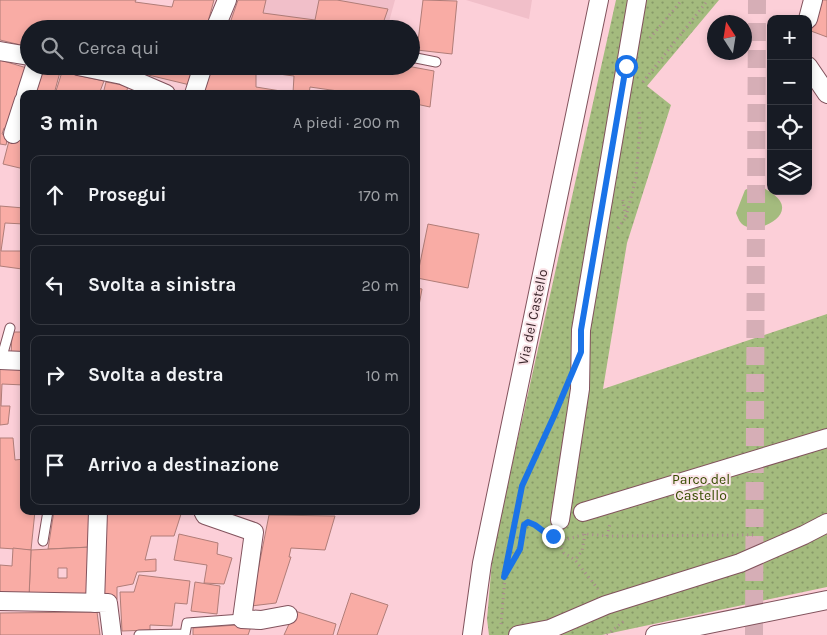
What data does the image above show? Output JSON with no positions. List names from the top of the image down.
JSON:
{
  "streets": {
    "street": ["Via del Castello"]
  },
  "parks": ["Parco del Castello"],
  "north": "top",
  "page": {
    "map_buttons": ["+", "−"],
    "search": "Cerca qui",
    "heading": ["3 min", "A piedi · 200 m"],
    "list": [
      ["Prosegui", "170 m"],
      ["Svolta a sinistra", "20 m"],
      ["Svolta a destra", "10 m"],
      "Arrivo a destinazione"
    ]
  }
}
